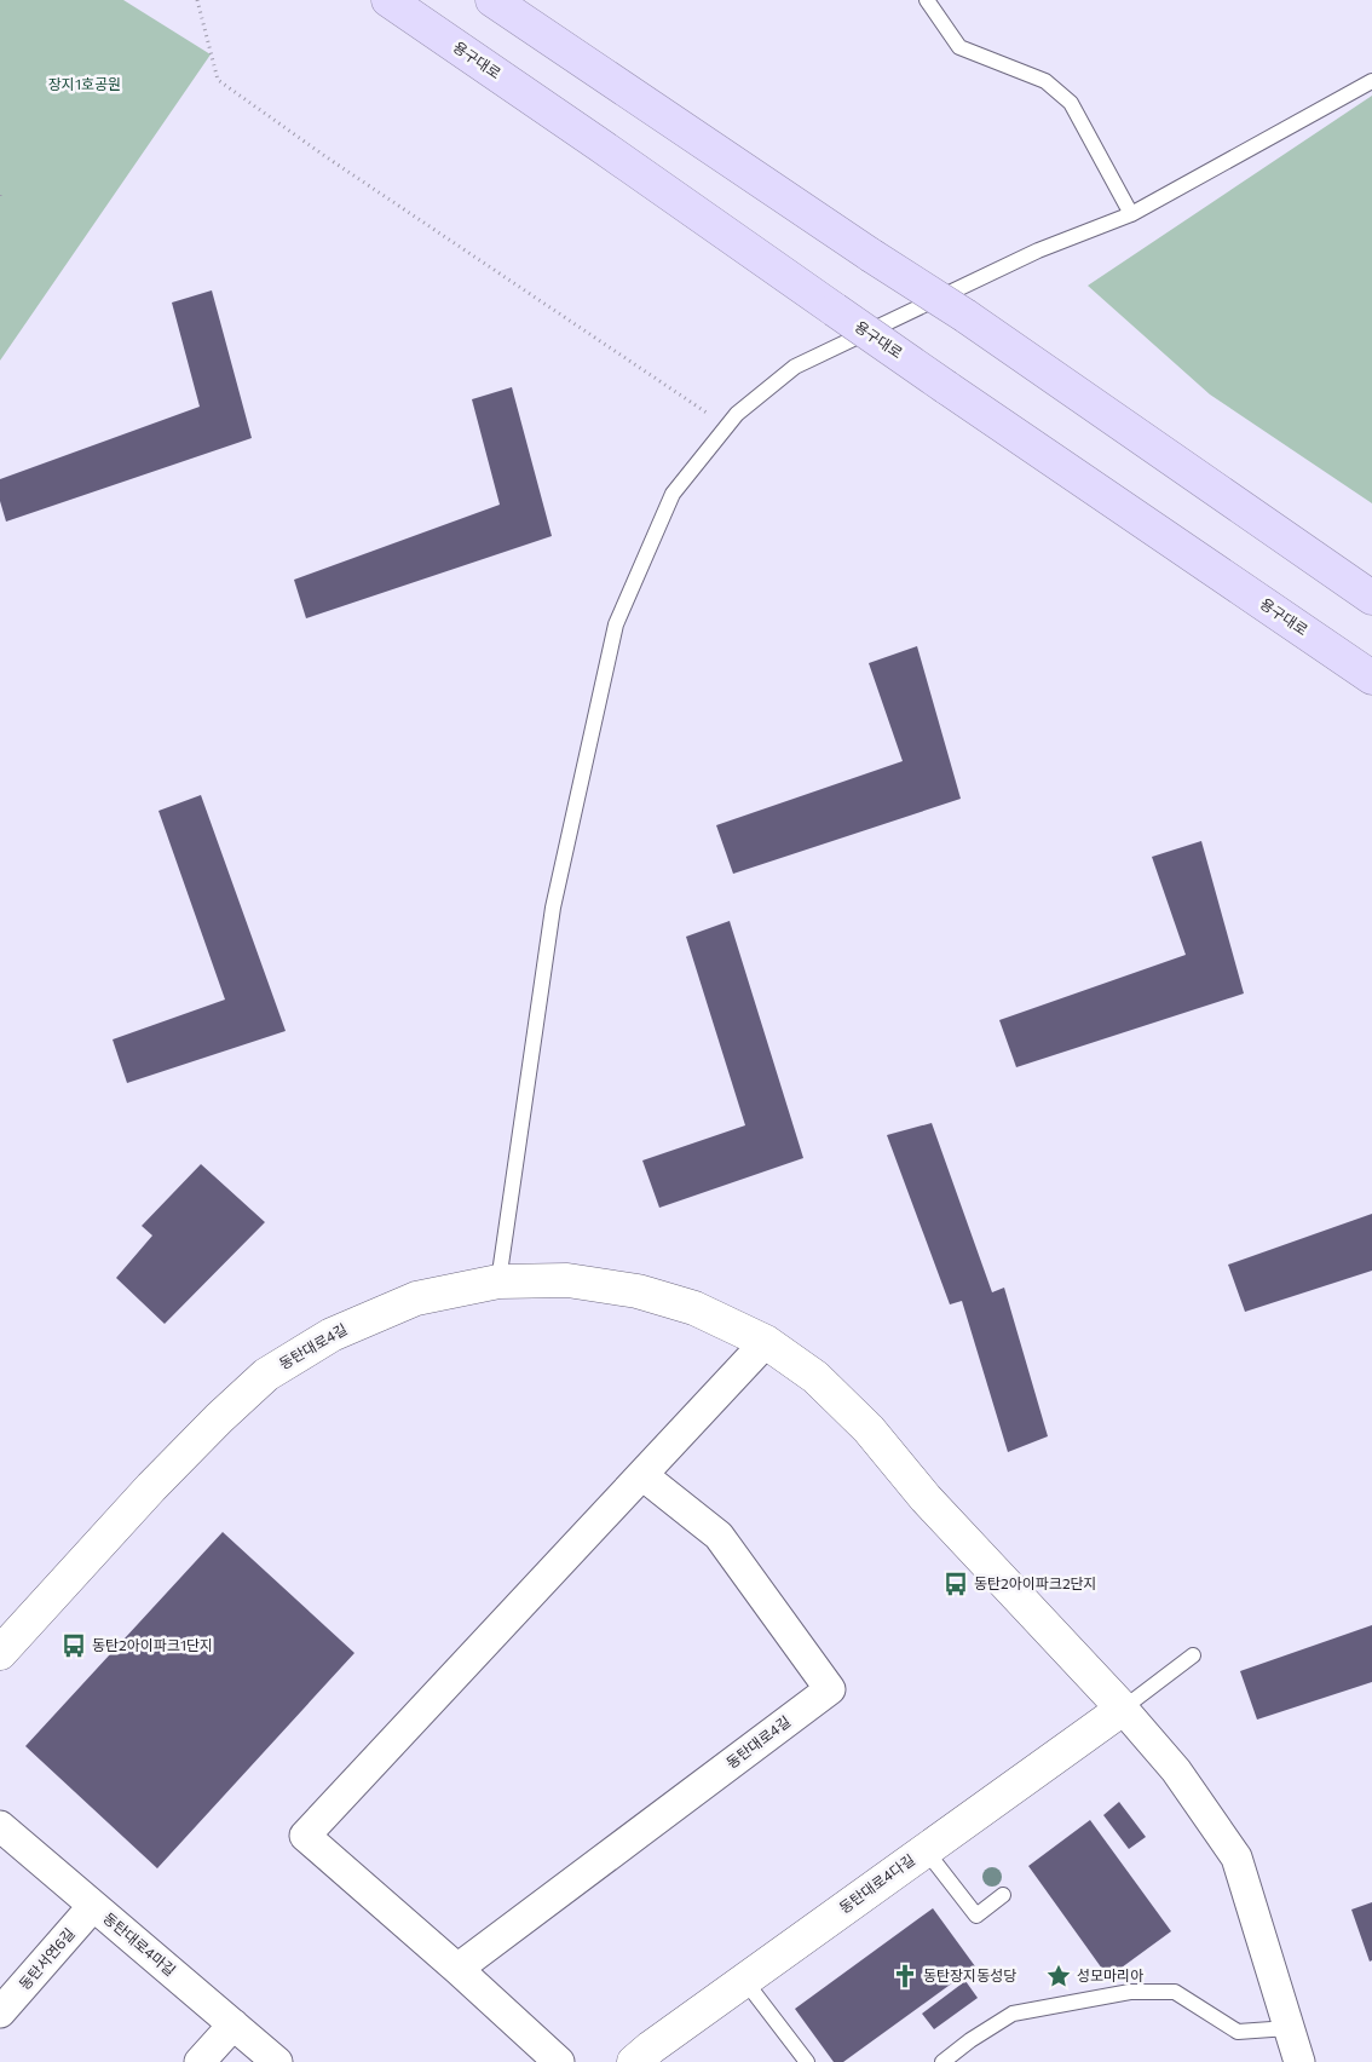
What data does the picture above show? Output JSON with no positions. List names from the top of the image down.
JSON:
{
  "streets": {
    "highway": ["용구대로"],
    "street": [
      "동탄대로4길",
      "동탄대로4다길",
      "동탄대로4마길",
      "동탄서연6길"
    ]
  },
  "crossings": [
    ["동탄대로4길", "동탄대로4다길"],
    ["동탄대로4마길", "동탄서연6길"]
  ],
  "parks": ["장지1호공원"],
  "places": {
    "bus stop": ["동탄2아이파크2단지", "동탄2아이파크1단지"],
    "church": ["동탄장지동성당"],
    "place": ["성모마리아"]
  }
}
